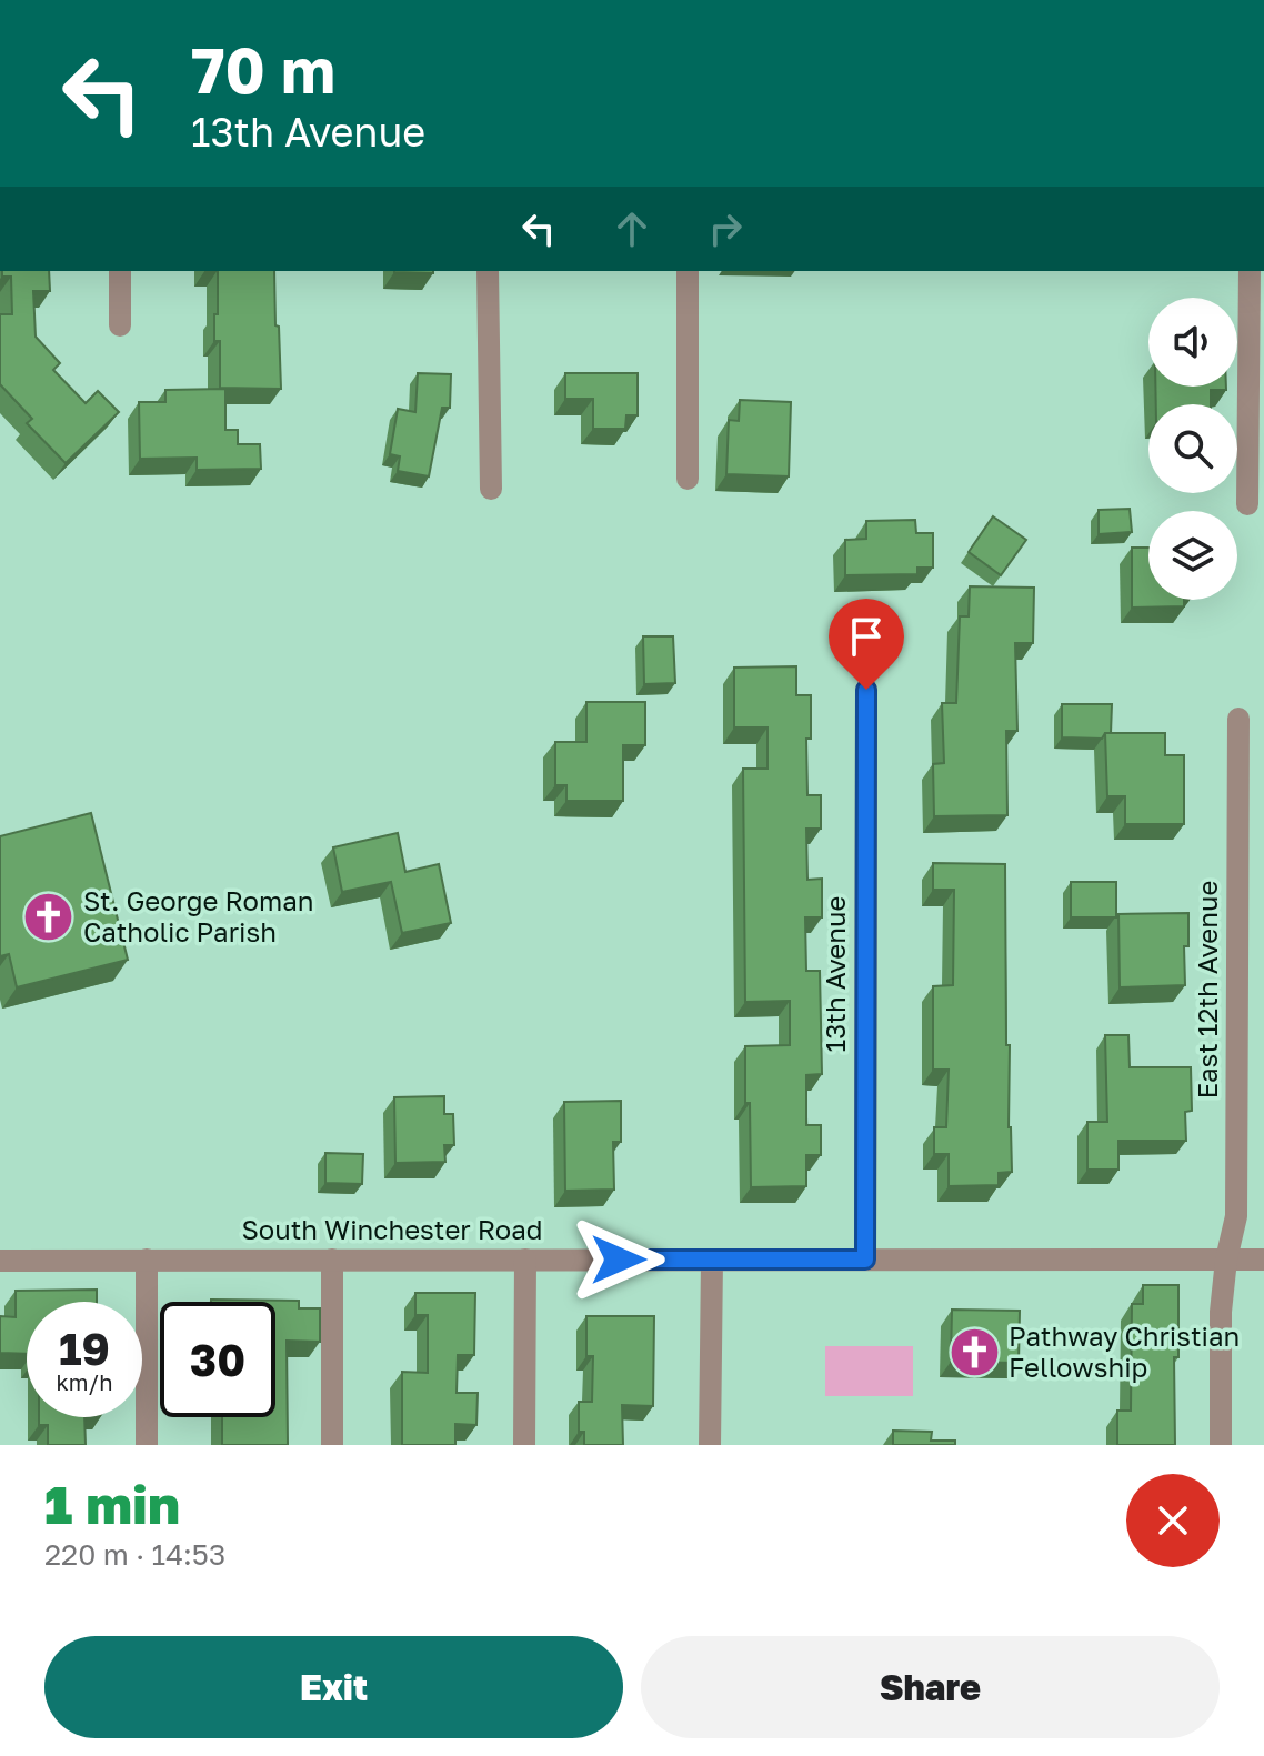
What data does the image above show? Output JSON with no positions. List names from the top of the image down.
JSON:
{
  "streets": {
    "street": ["13th Avenue", "East 12th Avenue", "South Winchester Road"]
  },
  "crossings": [
    ["13th Avenue", "South Winchester Road"],
    ["East 12th Avenue", "South Winchester Road"]
  ],
  "places": {
    "church": ["St. George Roman Catholic Parish", "Pathway Christian Fellowship"]
  },
  "page": {
    "turn": ["70 m", "13th Avenue"],
    "speed": "19 km/h",
    "limit": "30",
    "heading": ["1 min", "220 m · 14:53"],
    "buttons": ["Exit", "Share"]
  }
}
